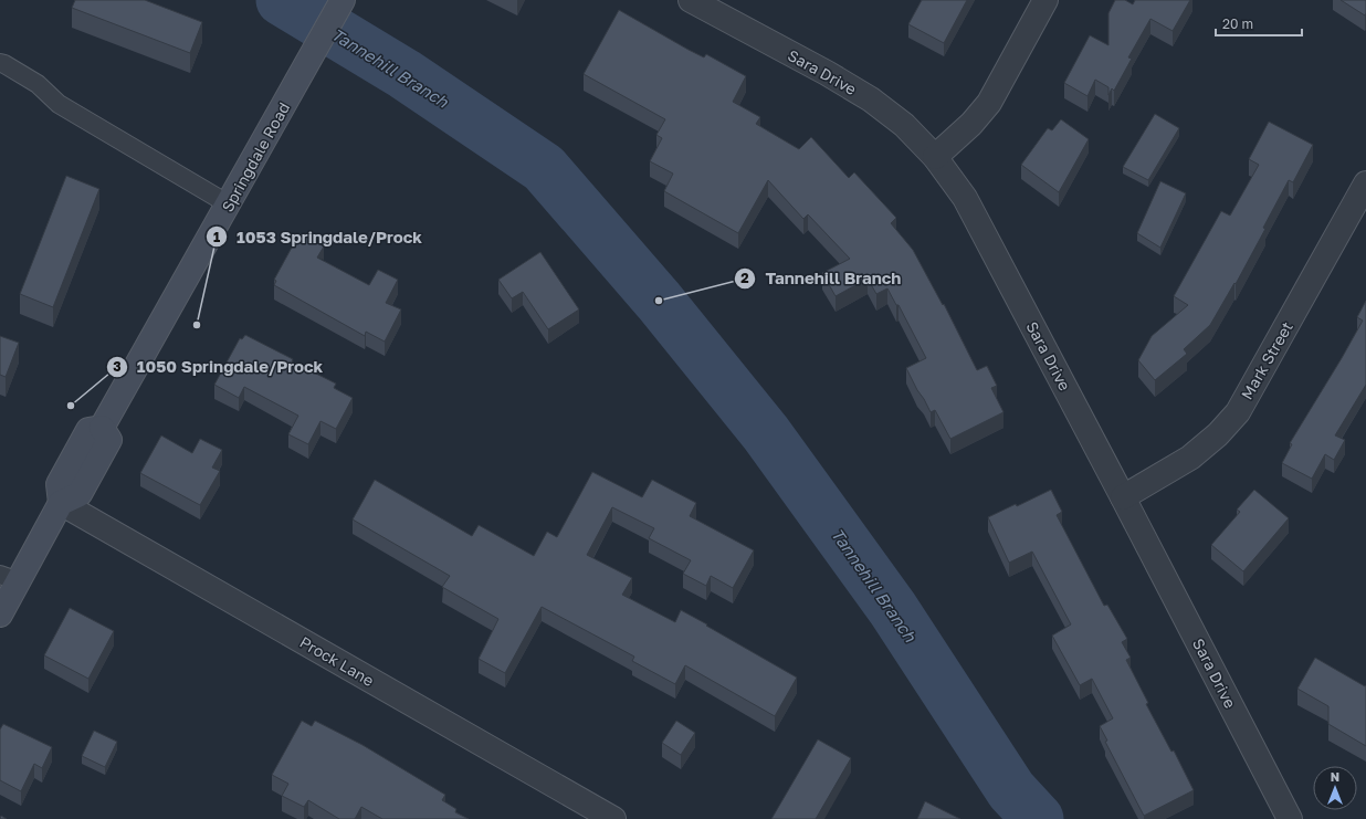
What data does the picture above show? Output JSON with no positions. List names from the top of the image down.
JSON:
{
  "streets": {
    "main road": ["Springdale Road"],
    "street": ["Sara Drive", "Mark Street", "Prock Lane"]
  },
  "crossings": [
    ["Sara Drive", "Mark Street"],
    ["Springdale Road", "Prock Lane"]
  ],
  "water": ["Tannehill Branch"],
  "places": ["Tannehill Branch", "1053 Springdale/Prock", "1050 Springdale/Prock"],
  "scale_bar": "20 m",
  "north": "top"
}
